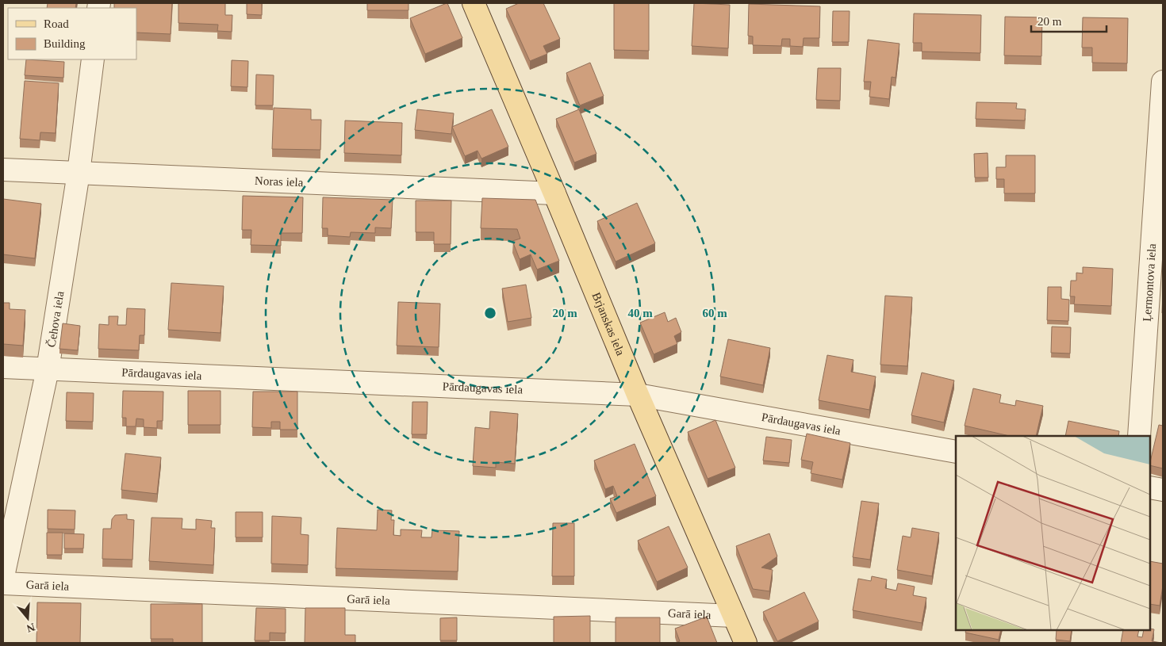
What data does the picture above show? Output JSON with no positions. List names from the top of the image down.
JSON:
{
  "streets": {
    "main road": ["Brjanskas iela"],
    "street": [
      "Noras iela",
      "Ļermontova iela",
      "Čehova iela",
      "Pārdaugavas iela",
      "Garā iela"
    ]
  },
  "crossings": [
    ["Noras iela", "Čehova iela"],
    ["Noras iela", "Brjanskas iela"],
    ["Čehova iela", "Pārdaugavas iela"],
    ["Brjanskas iela", "Pārdaugavas iela"],
    ["Brjanskas iela", "Garā iela"]
  ],
  "legend": ["Road", "Building"],
  "scale_bar": "20 m",
  "north": "bottom",
  "rings": ["20 m", "40 m", "60 m"]
}
